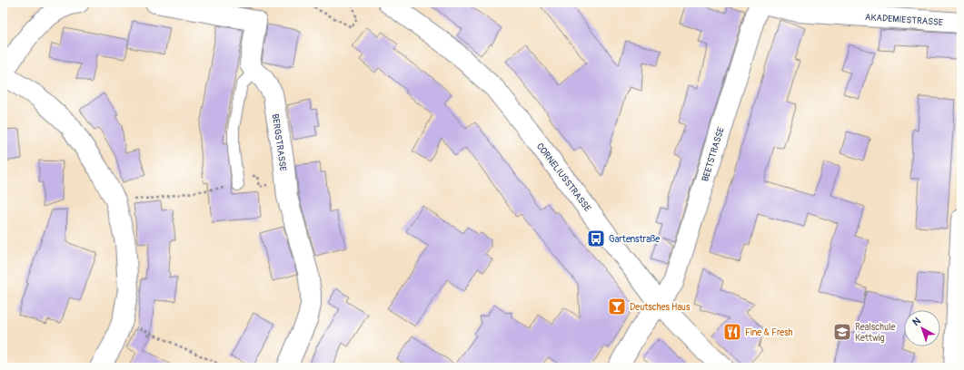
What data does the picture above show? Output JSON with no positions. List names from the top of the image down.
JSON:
{
  "streets": {
    "street": [
      "AKADEMIESTRASSE",
      "BERGSTRASSE",
      "BEETSTRASSE",
      "CORNELIUSSTRASSE"
    ]
  },
  "crossings": [
    ["AKADEMIESTRASSE", "BEETSTRASSE"],
    ["BEETSTRASSE", "CORNELIUSSTRASSE"]
  ],
  "places": {
    "bus stop": ["Gartenstraße"],
    "bar": ["Deutsches Haus"],
    "restaurant": ["Fine & Fresh"],
    "school or university": ["Realschule Kettwig"]
  },
  "north": "top left"
}
